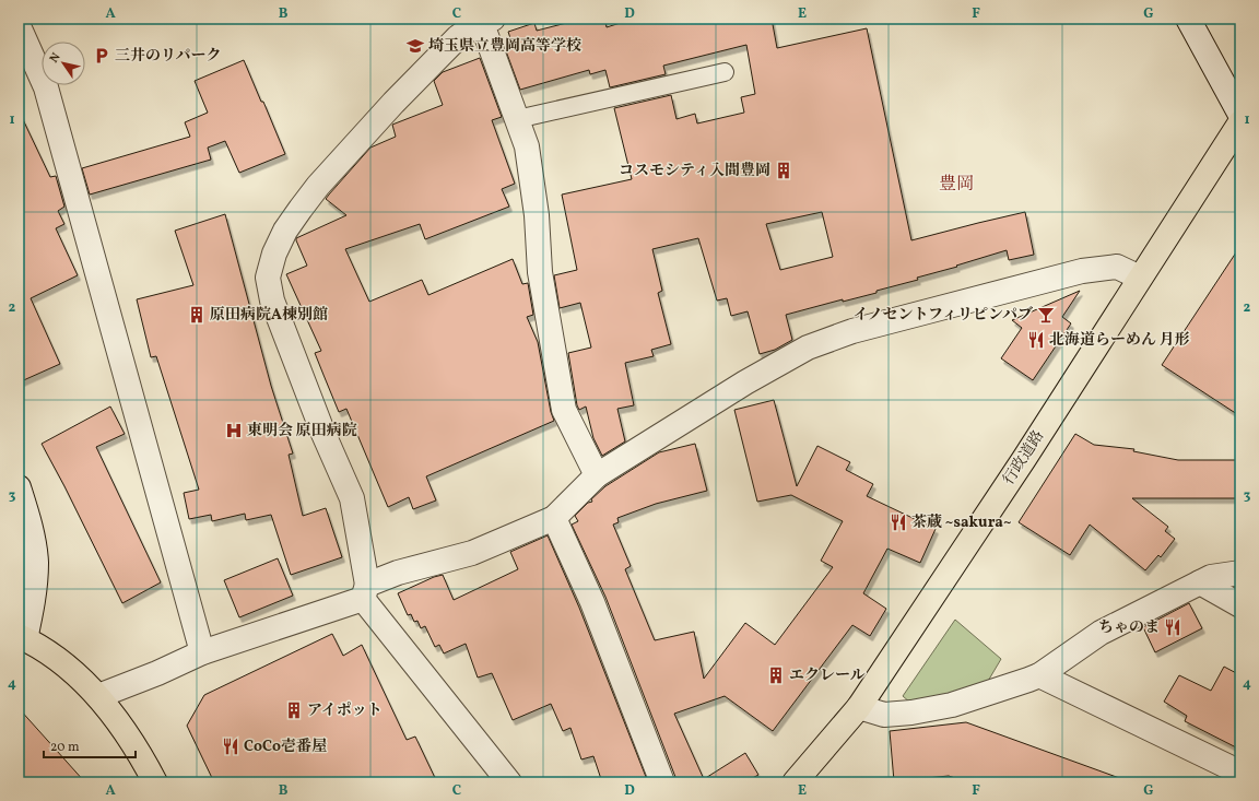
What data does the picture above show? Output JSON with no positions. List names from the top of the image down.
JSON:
{
  "streets": {
    "highway": ["行政道路"]
  },
  "districts": ["豊岡"],
  "places": {
    "school or university": ["埼玉県立豊岡高等学校"],
    "parking": ["三井のリパーク"],
    "building": [
      "コスモシティ入間豊岡",
      "原田病院A棟別館",
      "エクレール",
      "アイポット"
    ],
    "bar": ["イノセントフィリピンパブ"],
    "restaurant": [
      "北海道らーめん 月形",
      "茶蔵 ~sakura~",
      "ちゃのま",
      "CoCo壱番屋"
    ],
    "hospital": ["東明会 原田病院"]
  },
  "scale_bar": "20 m",
  "north": "top left",
  "grid": {
    "columns": [
      "A",
      "B",
      "C",
      "D",
      "E",
      "F",
      "G"
    ],
    "rows": [
      "1",
      "2",
      "3",
      "4"
    ]
  }
}
